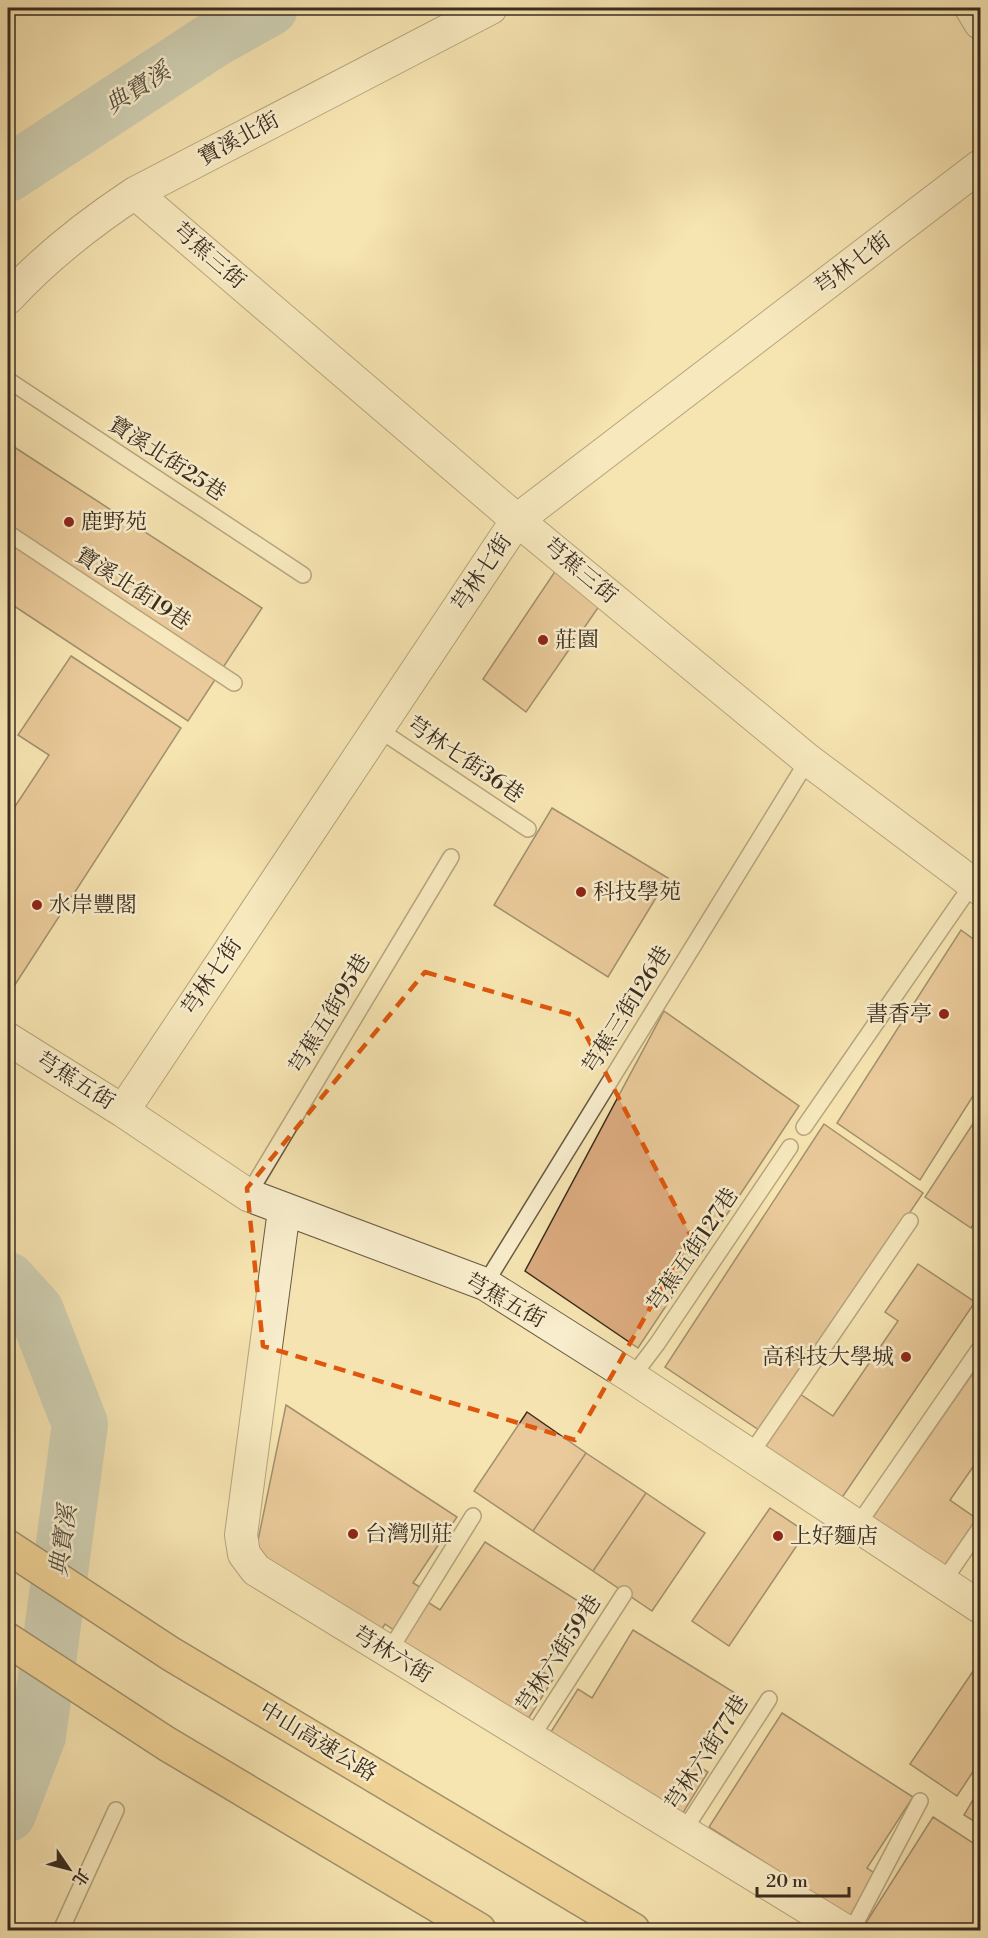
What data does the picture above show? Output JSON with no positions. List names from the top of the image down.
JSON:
{
  "streets": {
    "highway": ["中山高速公路"],
    "street": [
      "寶溪北街",
      "芎蕉三街",
      "芎林七街",
      "芎蕉五街",
      "芎林六街"
    ],
    "lane": [
      "寶溪北街25巷",
      "寶溪北街19巷",
      "芎林七街36巷",
      "芎蕉三街126巷",
      "芎蕉五街95巷",
      "芎蕉五街127巷",
      "芎林六街59巷",
      "芎林六街77巷"
    ]
  },
  "crossings": [
    ["寶溪北街", "芎蕉三街"],
    ["芎蕉三街", "芎林七街"],
    ["芎蕉三街", "芎蕉三街126巷"],
    ["芎林七街", "芎林七街36巷"],
    ["芎林七街", "芎蕉五街"],
    ["芎蕉三街126巷", "芎蕉五街"],
    ["芎蕉五街95巷", "芎蕉五街"],
    ["芎蕉五街", "芎蕉五街127巷"],
    ["芎蕉五街", "芎林六街"],
    ["芎林六街59巷", "芎林六街"],
    ["芎林六街", "芎林六街77巷"]
  ],
  "water": ["典寶溪"],
  "places": [
    "鹿野苑",
    "莊園",
    "科技學苑",
    "水岸豐閣",
    "書香亭",
    "高科技大學城",
    "台灣別莊",
    "上好麵店"
  ],
  "scale_bar": "20 m",
  "north": "bottom right"
}
